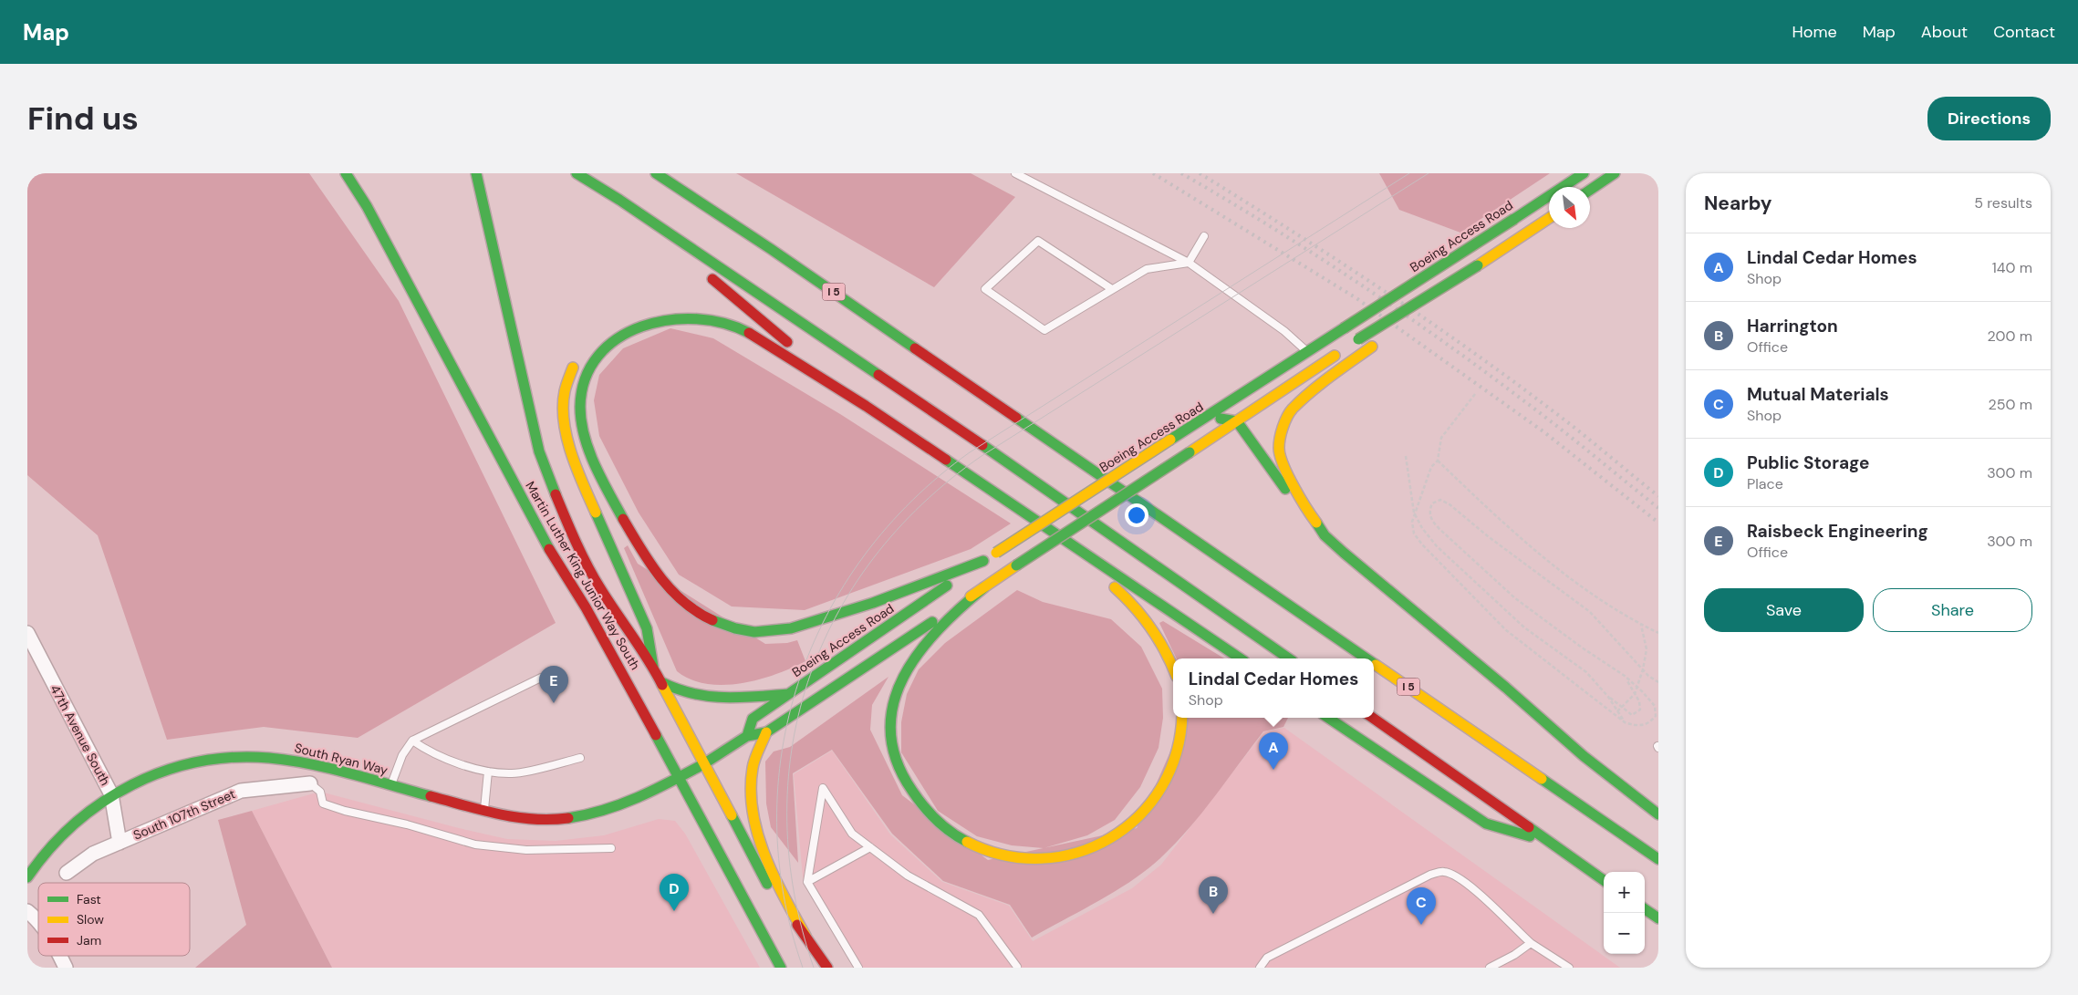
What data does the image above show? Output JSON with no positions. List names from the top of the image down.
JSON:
{
  "streets": {
    "main road": [
      "Boeing Access Road",
      "I 5",
      "Martin Luther King Junior Way South",
      "South Ryan Way"
    ],
    "street": ["47th Avenue South", "South 107th Street"]
  },
  "crossings": [
    ["Martin Luther King Junior Way South", "South Ryan Way"],
    ["47th Avenue South", "South Ryan Way"],
    ["47th Avenue South", "South 107th Street"]
  ],
  "legend": ["Fast", "Slow", "Jam"],
  "north": "bottom right",
  "page": {
    "header": "Map",
    "nav": [
      "Home",
      "Map",
      "About",
      "Contact"
    ],
    "buttons": [
      "Directions",
      ["Save", "Share"]
    ],
    "title": "Find us",
    "heading": ["Nearby", "5 results"],
    "list": [
      {
        "mark": "A",
        "name": "Lindal Cedar Homes",
        "note": "Shop",
        "value": "140 m"
      },
      {
        "mark": "B",
        "name": "Harrington",
        "note": "Office",
        "value": "200 m"
      },
      {
        "mark": "C",
        "name": "Mutual Materials",
        "note": "Shop",
        "value": "250 m"
      },
      {
        "mark": "D",
        "name": "Public Storage",
        "note": "Place",
        "value": "300 m"
      },
      {
        "mark": "E",
        "name": "Raisbeck Engineering",
        "note": "Office",
        "value": "300 m"
      }
    ],
    "popup": ["Lindal Cedar Homes", "Shop"],
    "pins": [
      "E",
      "A",
      "D",
      "B",
      "C"
    ],
    "map_buttons": ["+", "−"]
  }
}
